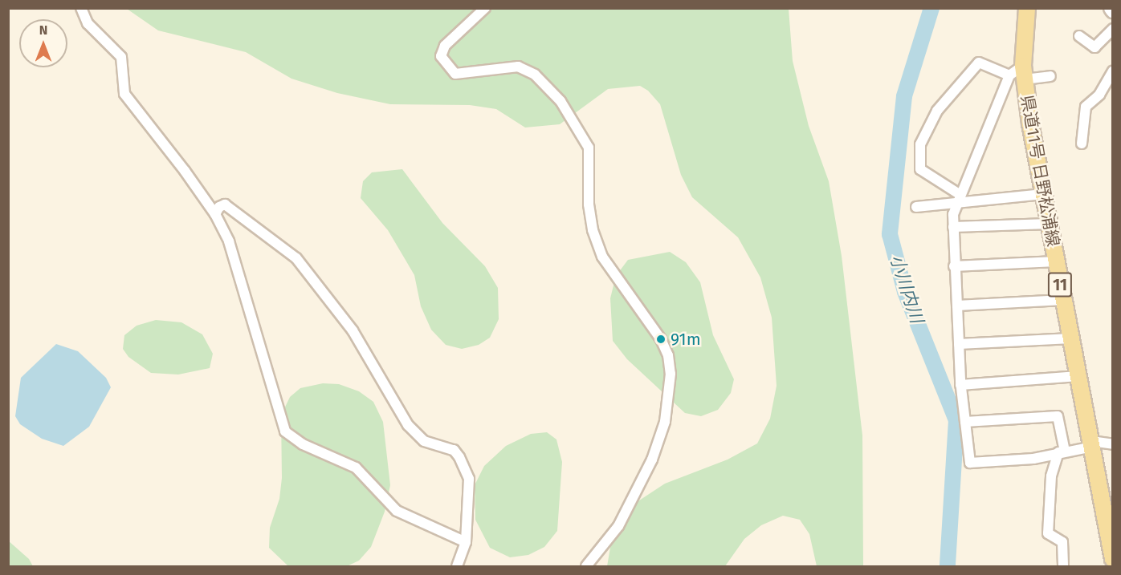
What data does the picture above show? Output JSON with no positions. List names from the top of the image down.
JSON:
{
  "streets": {
    "main road": ["県道11号 日野松浦線", "11"]
  },
  "water": ["小川内川"],
  "places": ["91m"],
  "north": "top"
}
